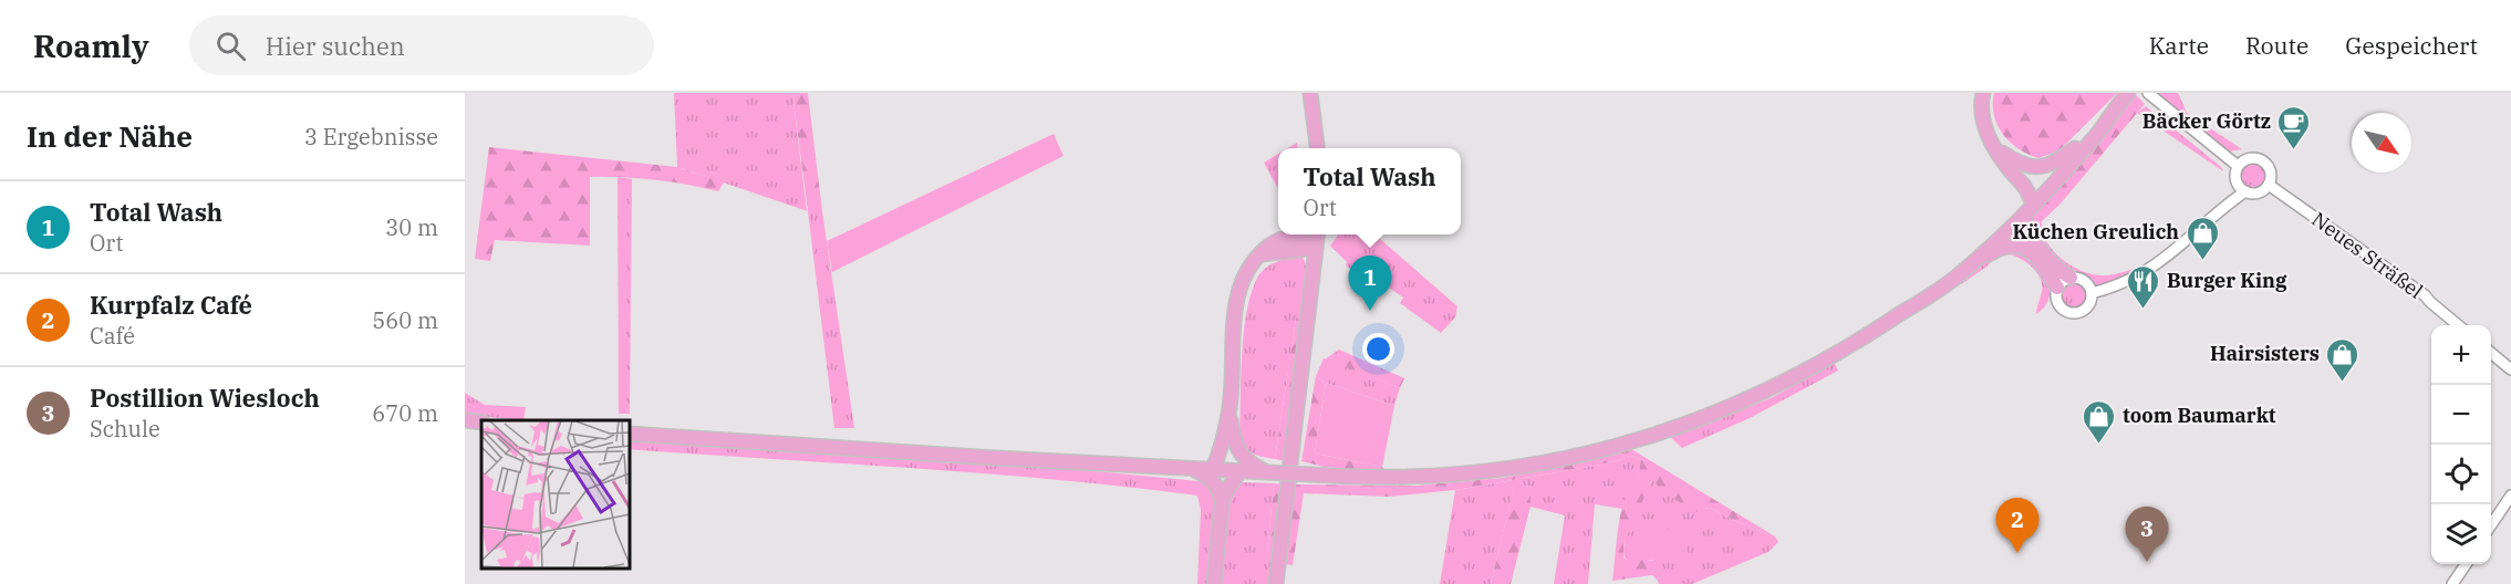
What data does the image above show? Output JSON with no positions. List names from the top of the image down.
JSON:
{
  "streets": {
    "street": ["Neues Sträßel"]
  },
  "places": {
    "cafe": ["Bäcker Görtz"],
    "shop": ["Küchen Greulich", "Hairsisters", "toom Baumarkt"],
    "restaurant": ["Burger King"]
  },
  "north": "bottom right",
  "page": {
    "header": "Roamly",
    "search": "Hier suchen",
    "nav": ["Karte", "Route", "Gespeichert"],
    "heading": ["In der Nähe", "3 Ergebnisse"],
    "popup": ["Total Wash", "Ort"],
    "list": [
      {
        "mark": "1",
        "name": "Total Wash",
        "note": "Ort",
        "value": "30 m"
      },
      {
        "mark": "2",
        "name": "Kurpfalz Café",
        "note": "Café",
        "value": "560 m"
      },
      {
        "mark": "3",
        "name": "Postillion Wiesloch",
        "note": "Schule",
        "value": "670 m"
      }
    ],
    "pins": ["1", "2", "3"],
    "map_buttons": ["+", "−"]
  }
}
